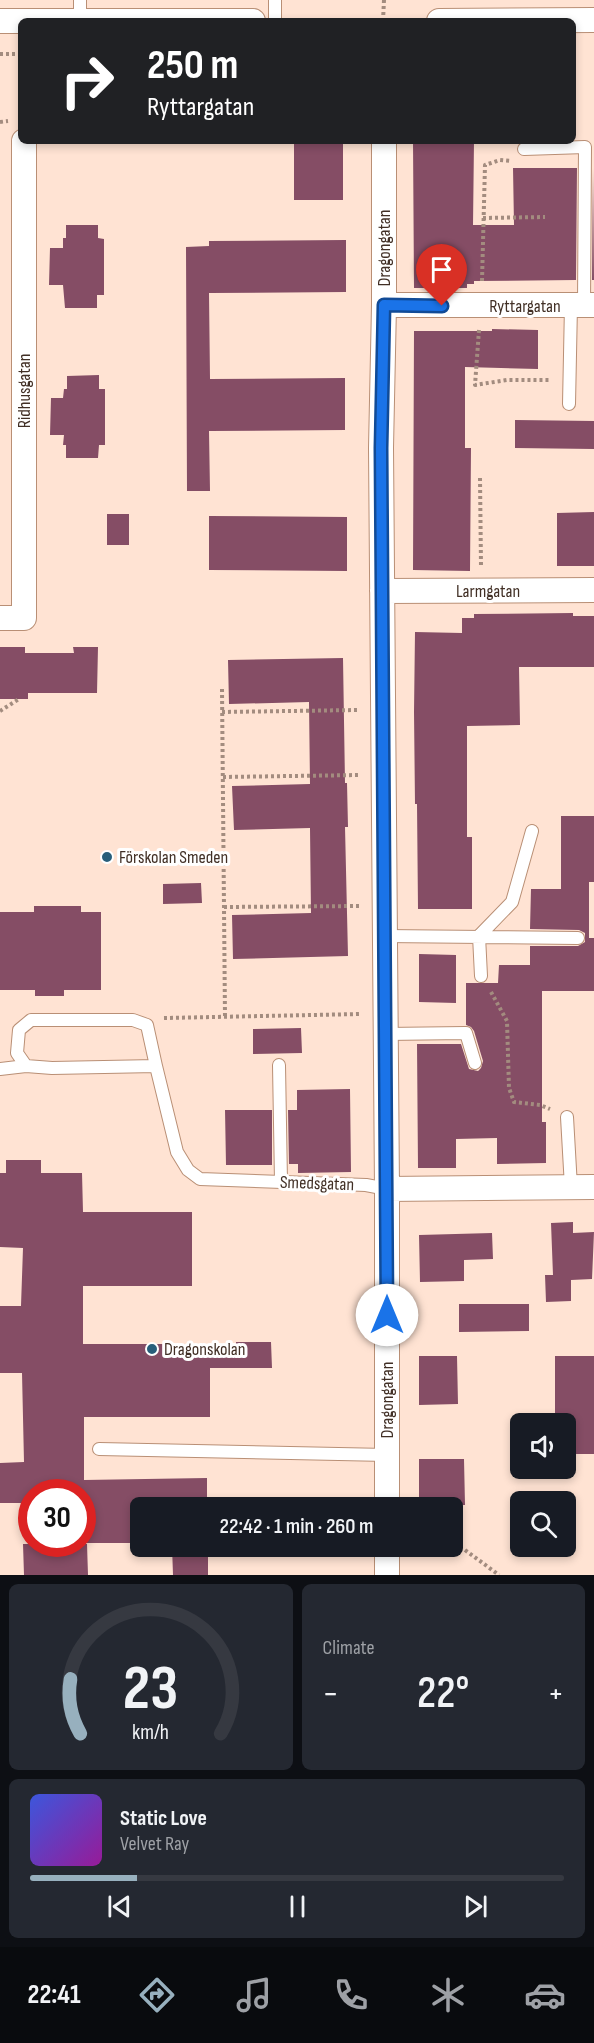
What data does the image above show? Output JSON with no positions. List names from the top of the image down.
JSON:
{
  "streets": {
    "street": [
      "Dragongatan",
      "Ryttargatan",
      "Ridhusgatan",
      "Larmgatan",
      "Smedsgatan"
    ]
  },
  "crossings": [
    ["Dragongatan", "Ryttargatan"],
    ["Dragongatan", "Larmgatan"],
    ["Dragongatan", "Smedsgatan"]
  ],
  "places": ["Förskolan Smeden", "Dragonskolan"],
  "page": {
    "turn": ["250 m", "Ryttargatan"],
    "limit": "30",
    "trip": "22:42 · 1 min · 260 m",
    "tile": "Climate",
    "heat": ["−", "22°", "+"],
    "song": ["Static Love", "Velvet Ray"],
    "tabs": "22:41",
    "gauge": ["23", "km/h"]
  }
}
